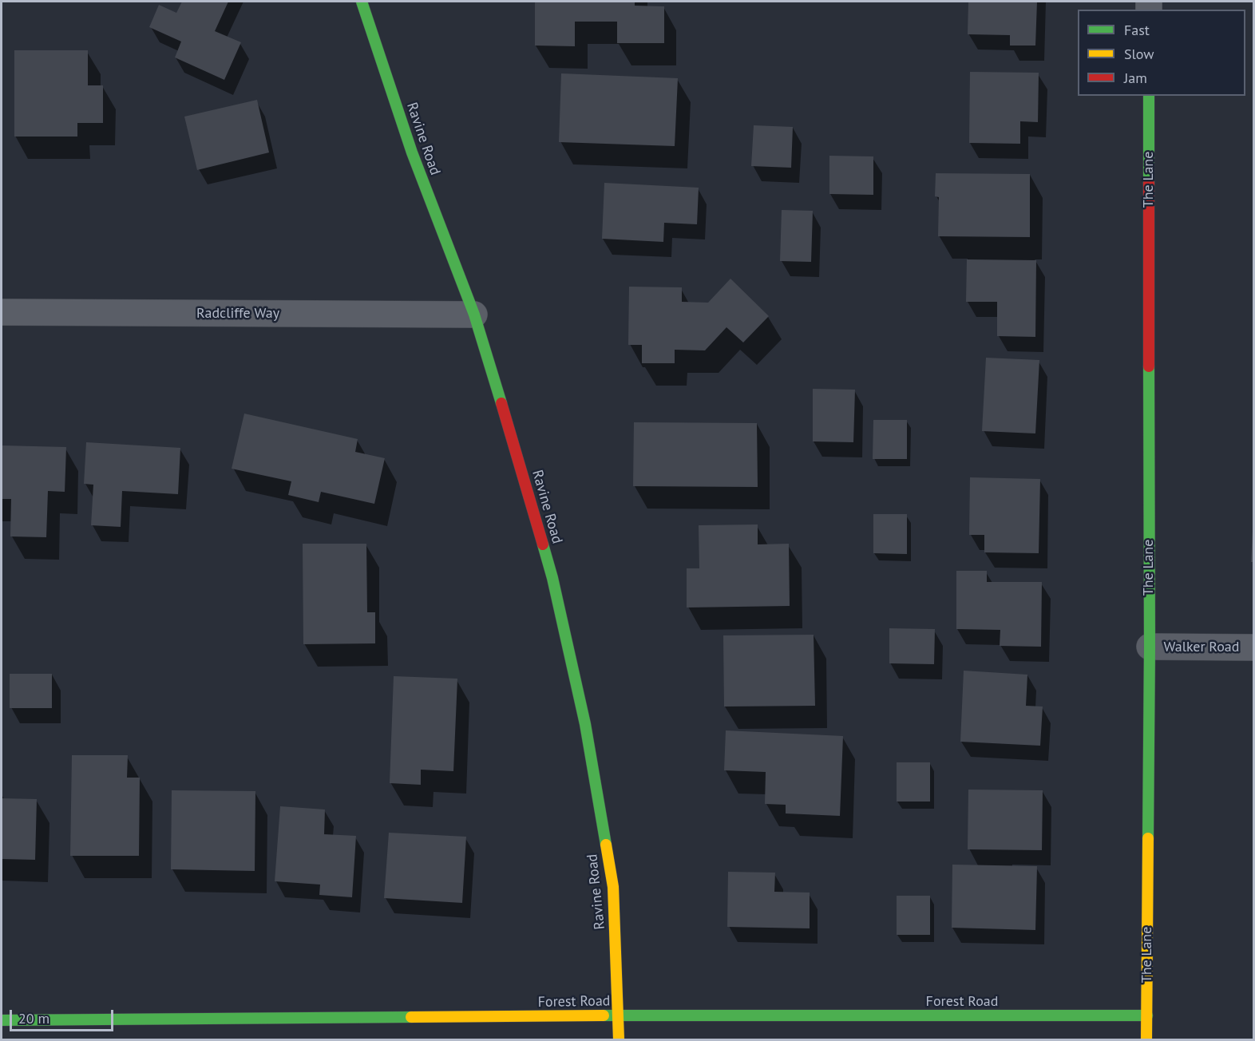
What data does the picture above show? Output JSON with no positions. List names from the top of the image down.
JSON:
{
  "streets": {
    "street": [
      "Ravine Road",
      "The Lane",
      "Radcliffe Way",
      "Walker Road",
      "Forest Road"
    ]
  },
  "crossings": [
    ["Ravine Road", "Radcliffe Way"],
    ["Ravine Road", "Forest Road"],
    ["The Lane", "Walker Road"],
    ["The Lane", "Forest Road"]
  ],
  "legend": ["Fast", "Slow", "Jam"],
  "scale_bar": "20 m"
}
